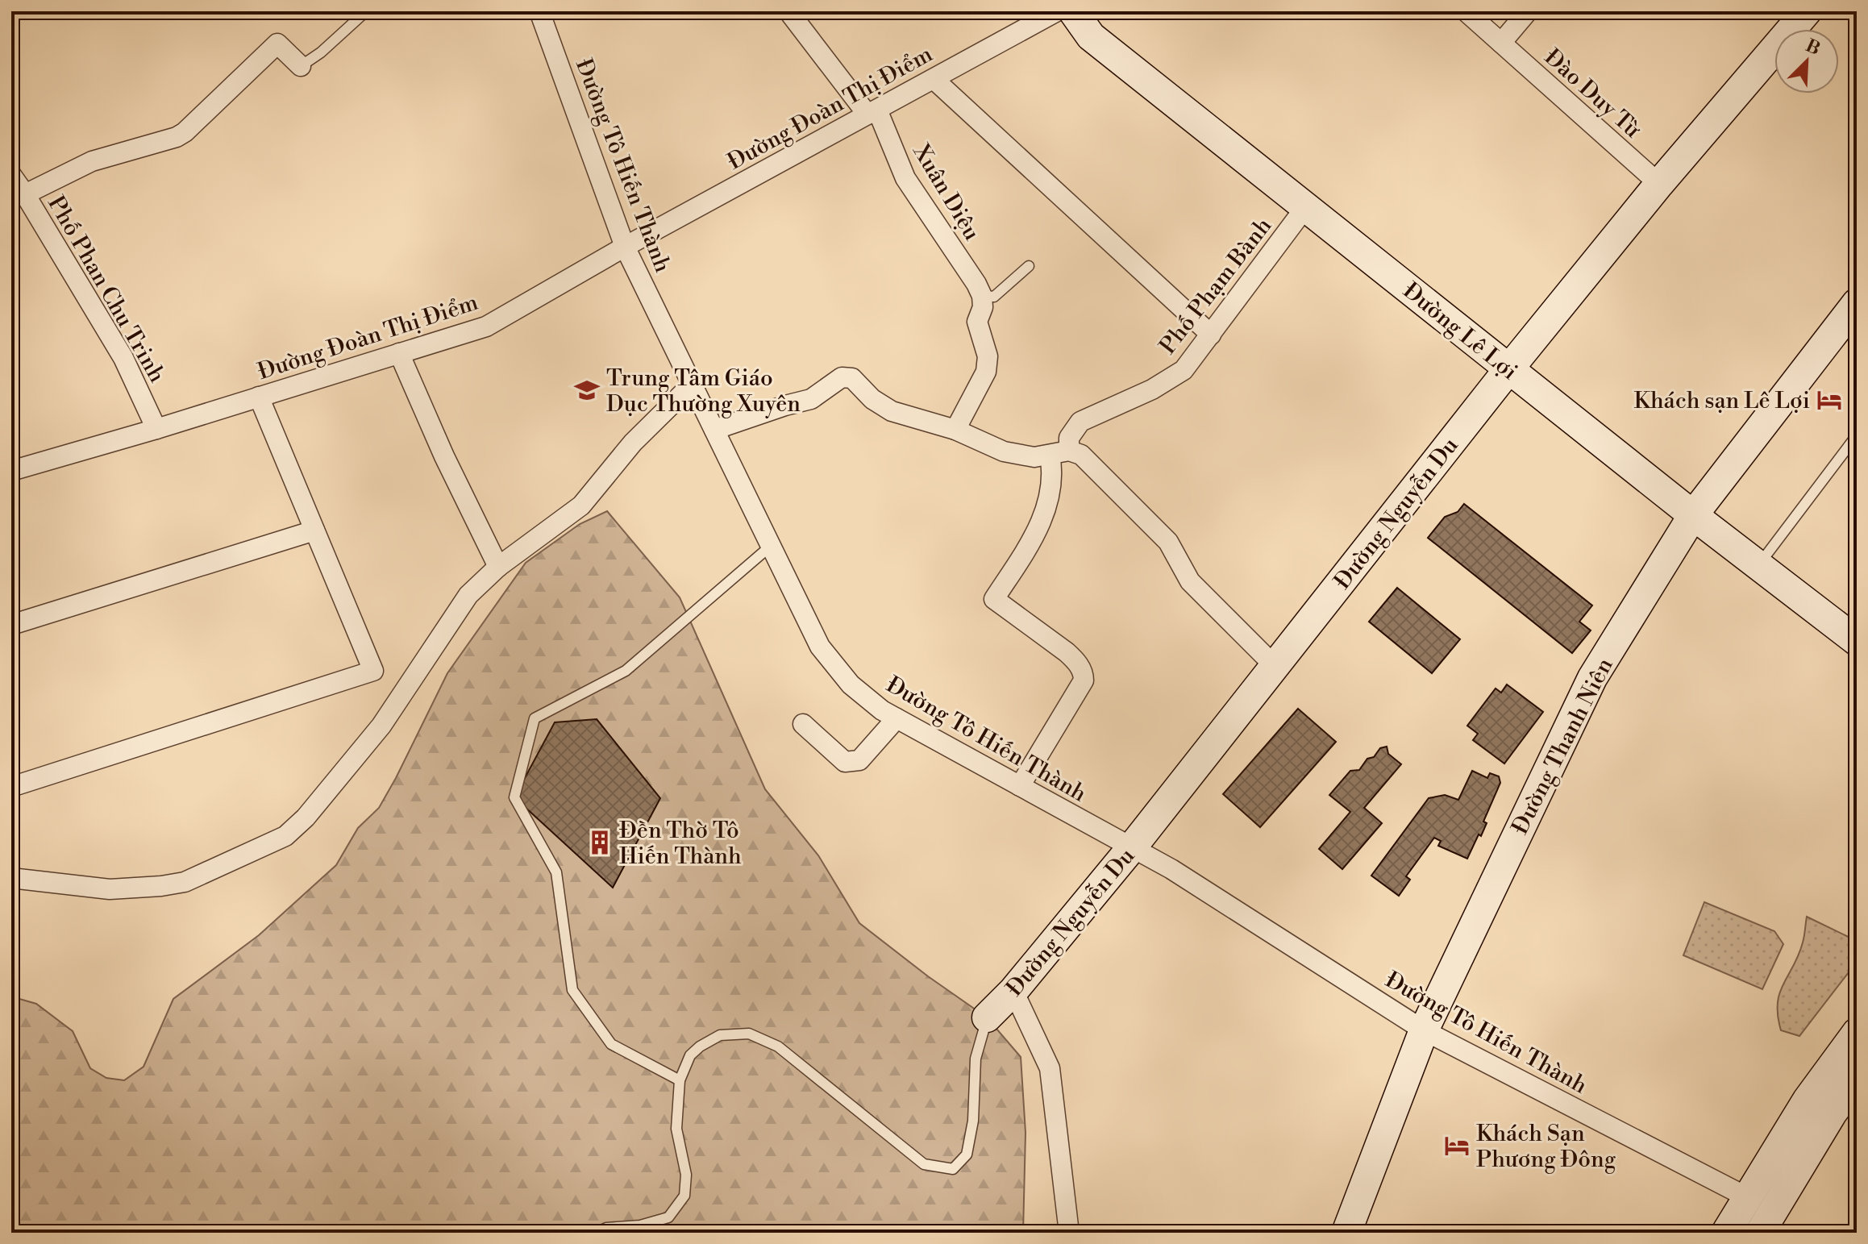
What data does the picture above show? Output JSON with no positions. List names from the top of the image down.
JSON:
{
  "streets": {
    "street": [
      "Đào Duy Từ",
      "Đường Đoàn Thị Điểm",
      "Đường Tô Hiến Thành",
      "Xuân Diệu",
      "Phố Phạm Bành",
      "Phố Phan Chu Trinh",
      "Đường Lê Lợi",
      "Đường Nguyễn Du",
      "Đường Thanh Niên"
    ]
  },
  "crossings": [
    ["Đào Duy Từ", "Đường Nguyễn Du"],
    ["Đường Đoàn Thị Điểm", "Đường Tô Hiến Thành"],
    ["Đường Đoàn Thị Điểm", "Xuân Diệu"],
    ["Đường Đoàn Thị Điểm", "Phố Phan Chu Trinh"],
    ["Đường Tô Hiến Thành", "Đường Nguyễn Du"],
    ["Đường Tô Hiến Thành", "Đường Thanh Niên"],
    ["Phố Phạm Bành", "Đường Lê Lợi"],
    ["Đường Lê Lợi", "Đường Nguyễn Du"],
    ["Đường Lê Lợi", "Đường Thanh Niên"]
  ],
  "places": {
    "school or university": ["Trung Tâm Giáo Dục Thường Xuyên"],
    "hotel": ["Khách sạn Lê Lợi", "Khách Sạn Phương Đông"],
    "building": ["Đền Thờ Tô Hiến Thành"]
  },
  "north": "top right"
}
